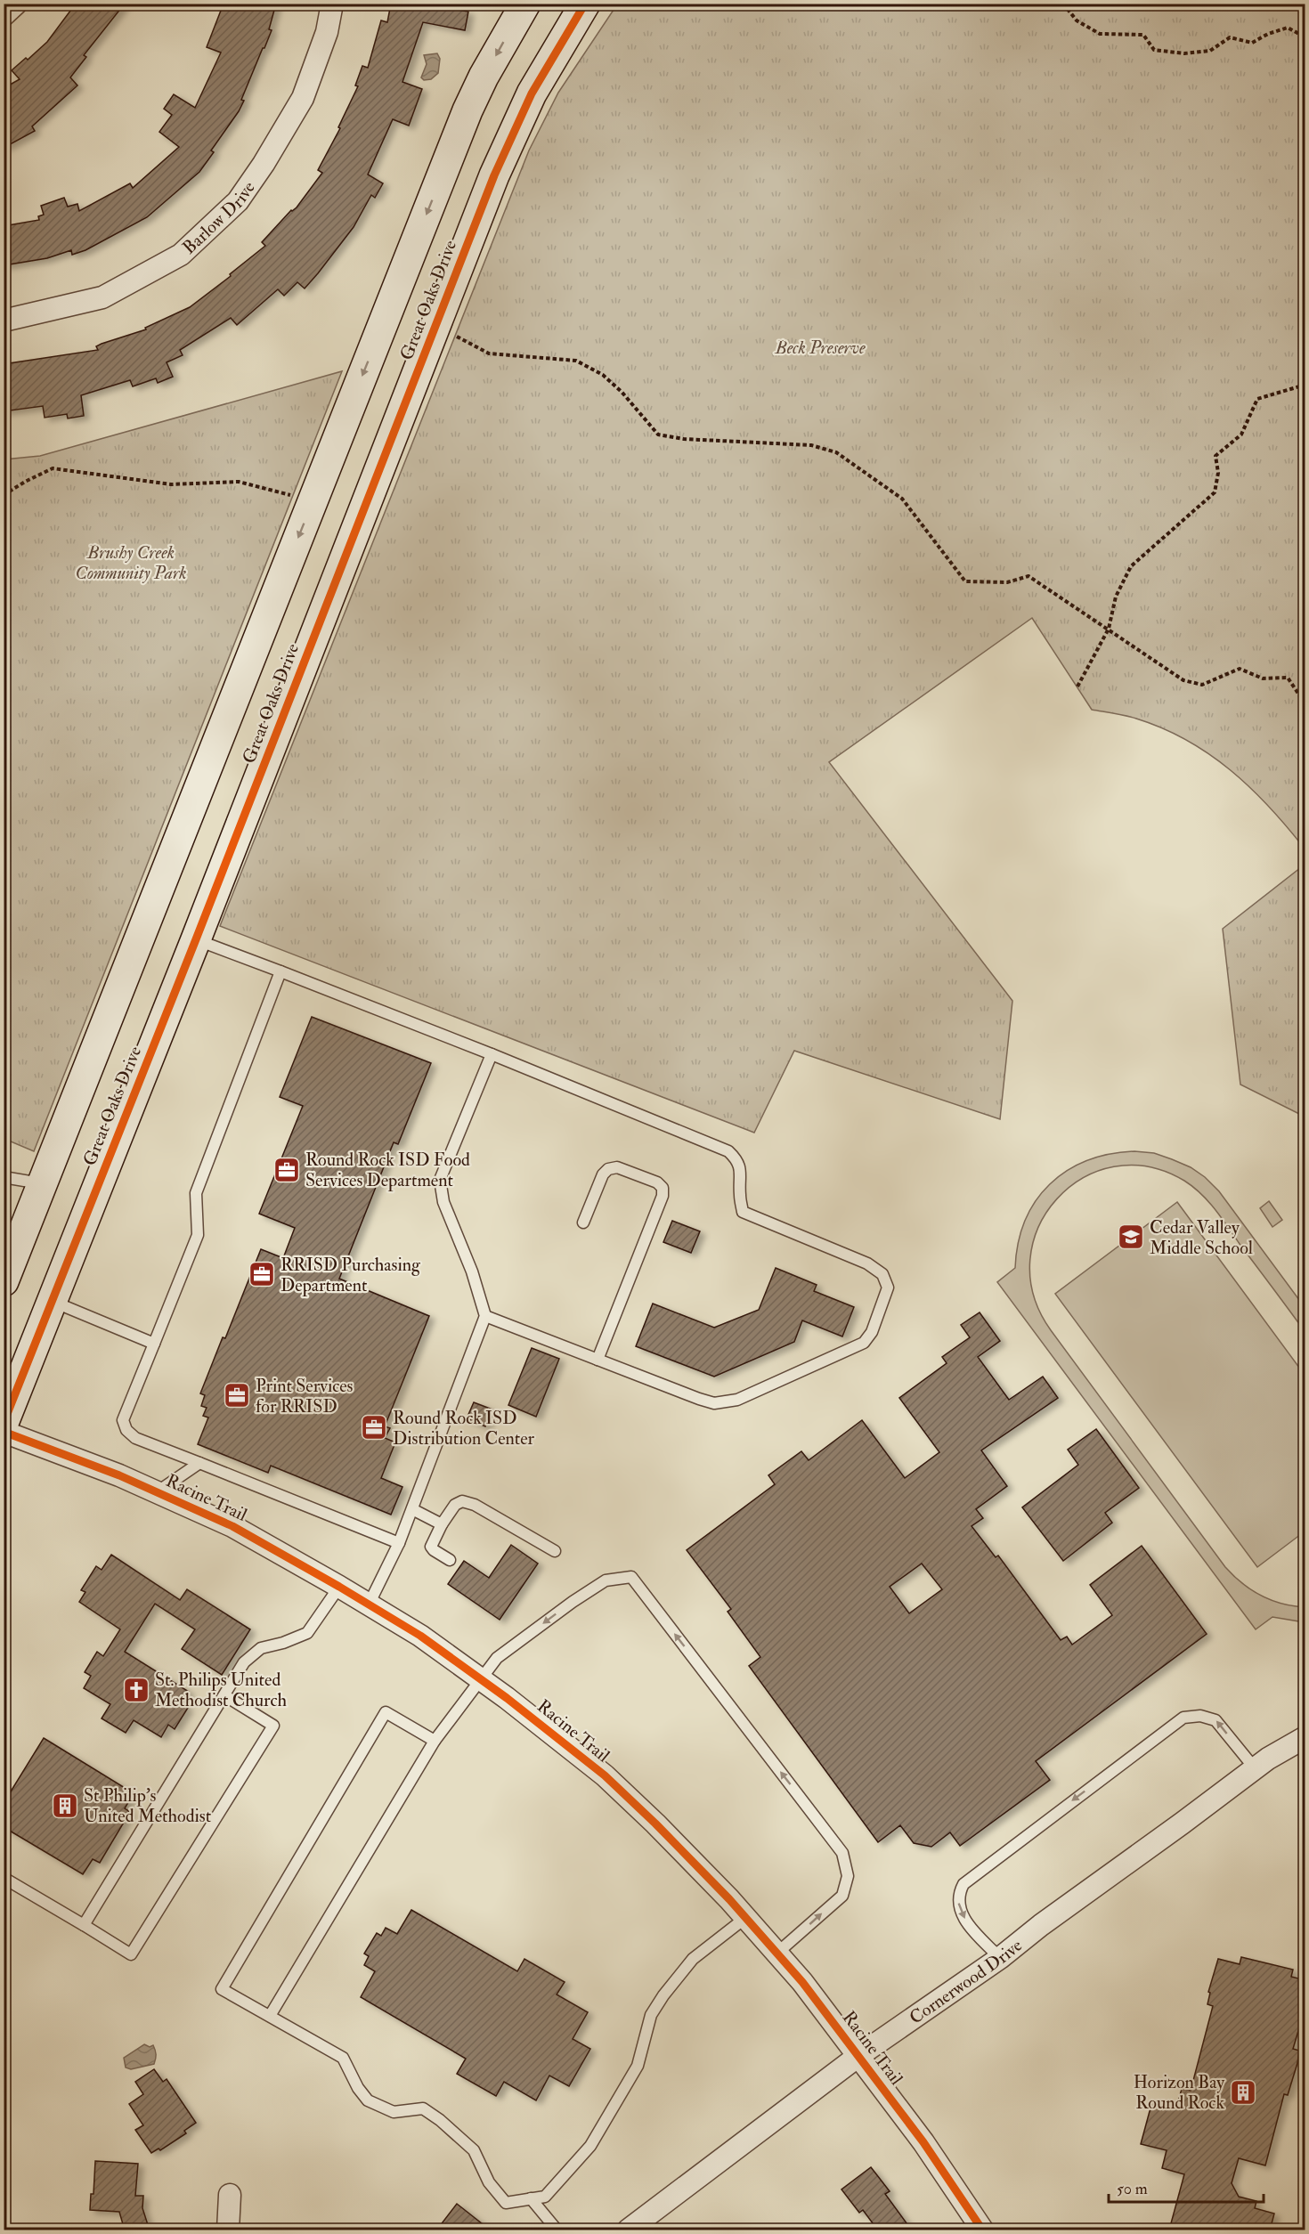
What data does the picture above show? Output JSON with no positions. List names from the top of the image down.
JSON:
{
  "streets": {
    "street": [
      "Barlow Drive",
      "Great Oaks Drive",
      "Racine Trail",
      "Cornerwood Drive"
    ]
  },
  "crossings": [
    ["Racine Trail", "Cornerwood Drive"]
  ],
  "parks": ["Beck Preserve", "Brushy Creek Community Park"],
  "places": {
    "office": [
      "Round Rock ISD Food Services Department",
      "RRISD Purchasing Department",
      "Print Services for RRISD",
      "Round Rock ISD Distribution Center"
    ],
    "school or university": ["Cedar Valley Middle School"],
    "church": ["St. Philips United Methodist Church"],
    "building": ["St Philip's United Methodist", "Horizon Bay Round Rock"]
  },
  "scale_bar": "50 m"
}
